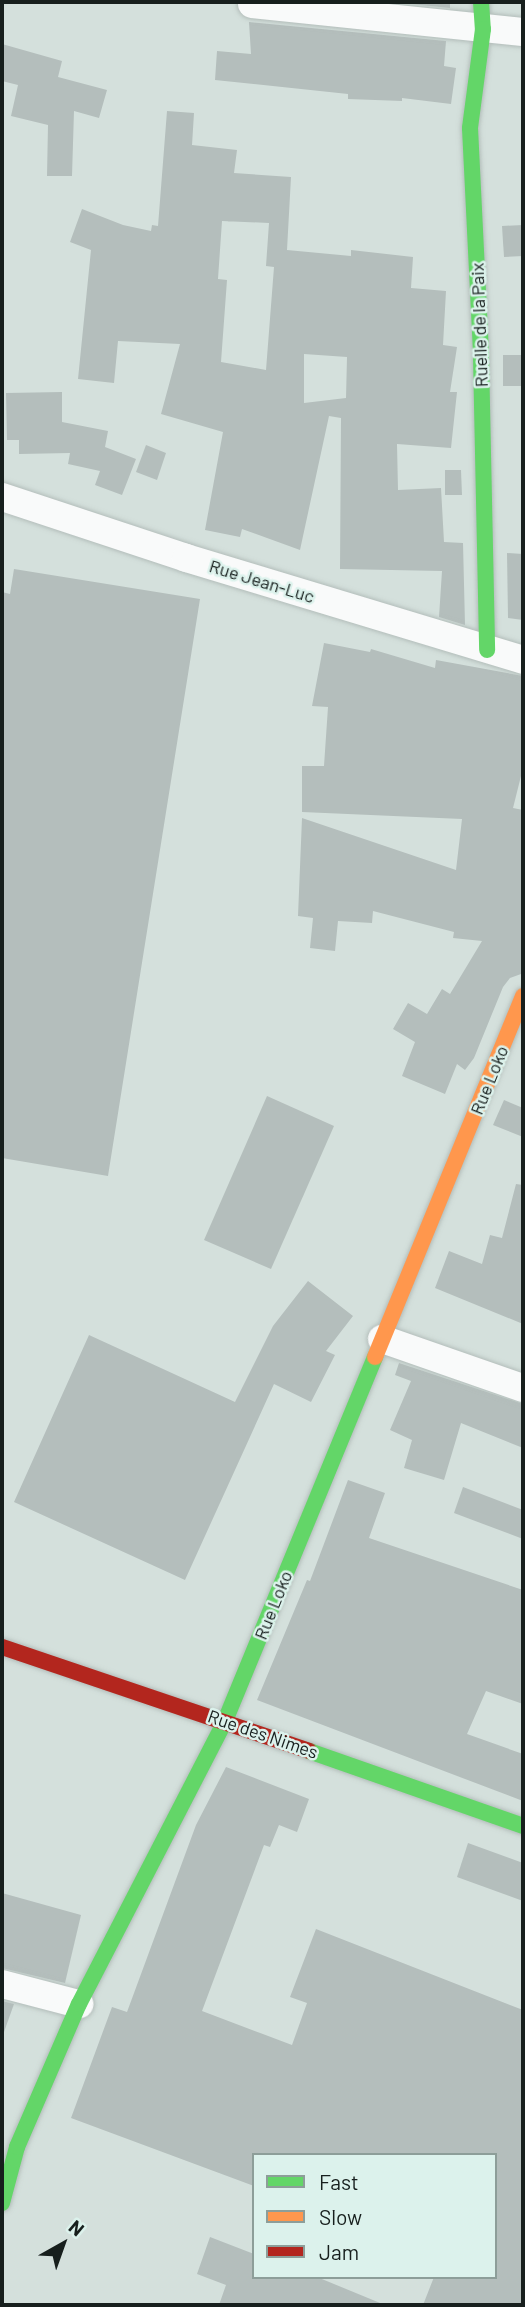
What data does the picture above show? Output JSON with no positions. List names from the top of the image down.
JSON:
{
  "streets": {
    "street": [
      "Ruelle de la Paix",
      "Rue Jean-Luc",
      "Rue Loko",
      "Rue des Nimes"
    ]
  },
  "crossings": [
    ["Ruelle de la Paix", "Rue Jean-Luc"],
    ["Rue Loko", "Rue des Nimes"]
  ],
  "legend": ["Fast", "Slow", "Jam"],
  "north": "top right"
}
